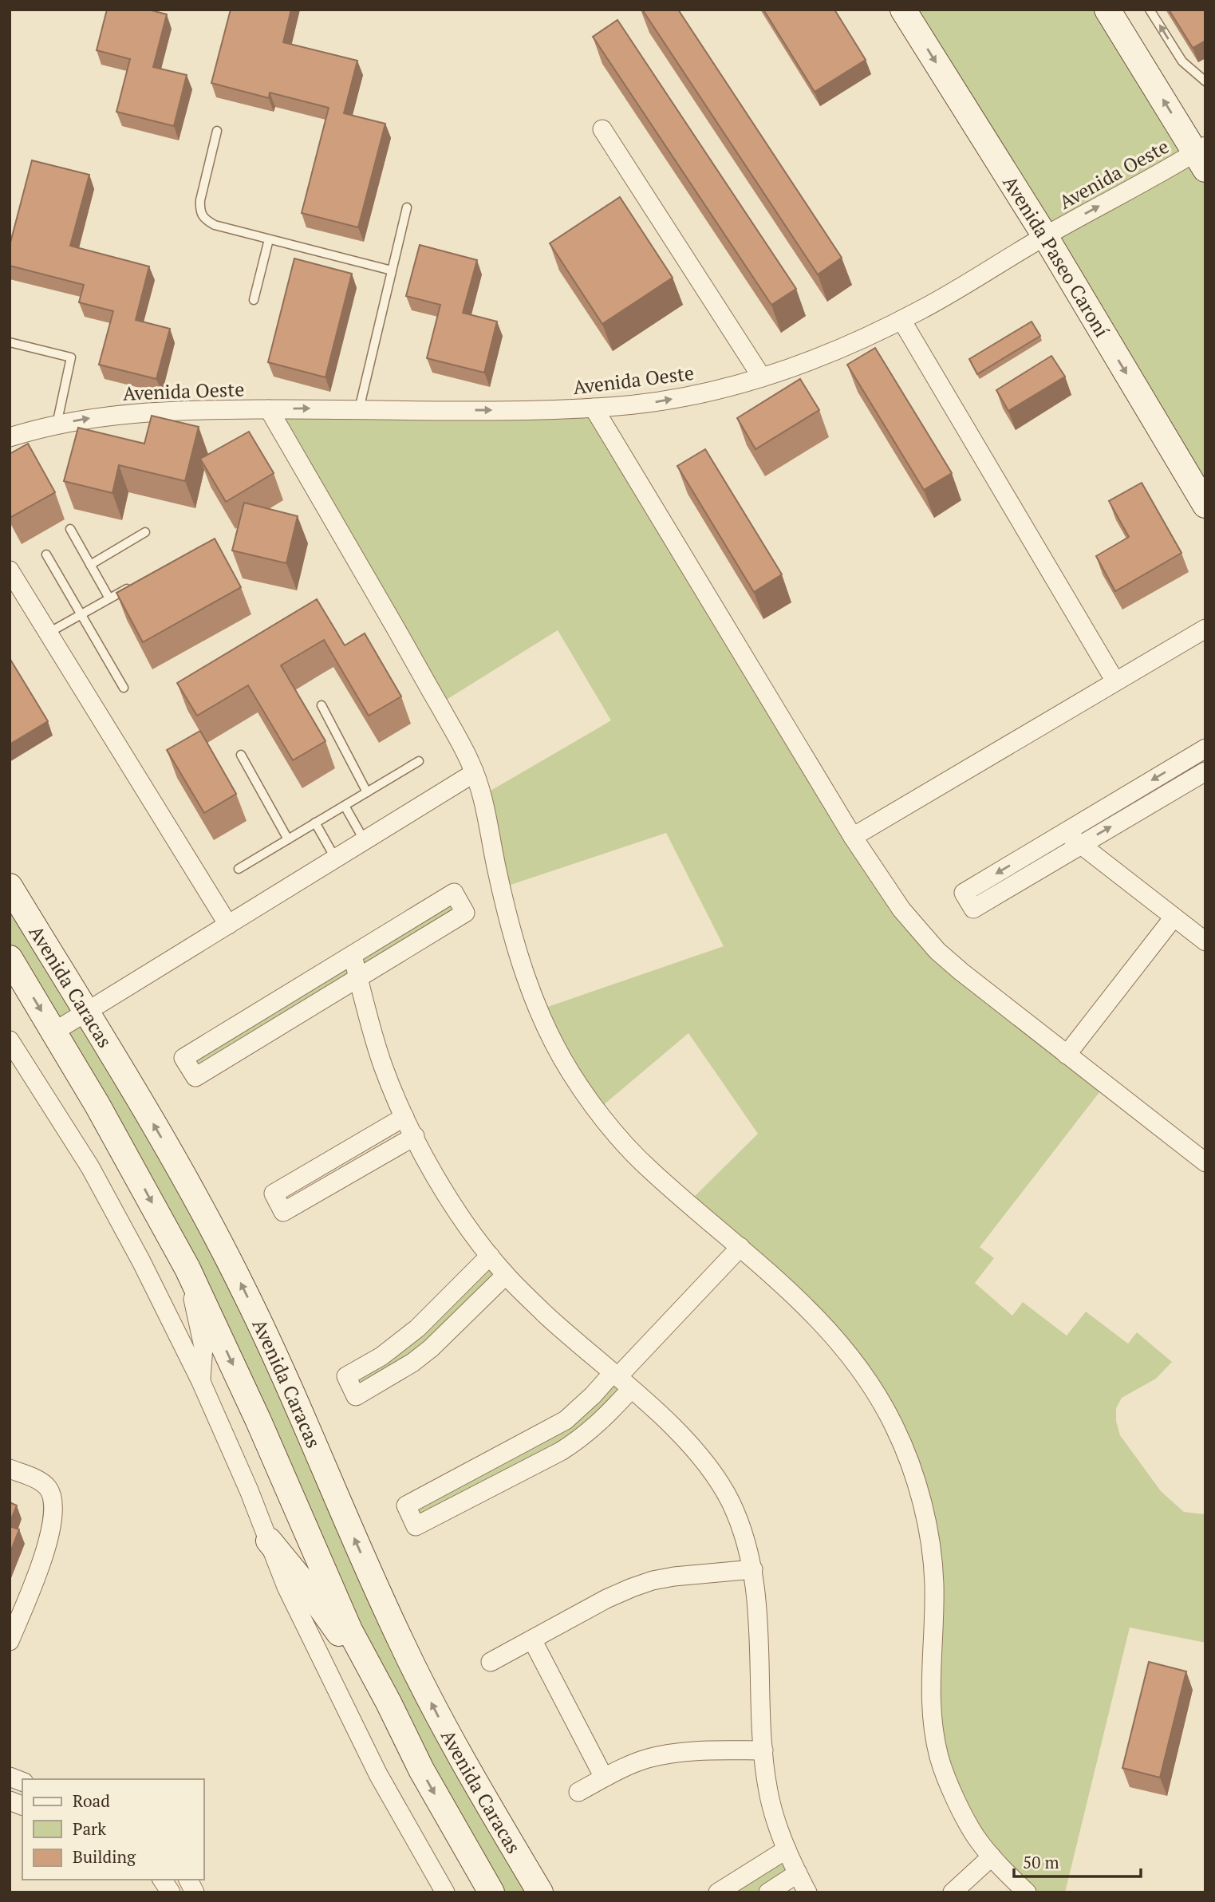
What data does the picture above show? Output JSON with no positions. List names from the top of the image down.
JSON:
{
  "streets": {
    "street": ["Avenida Oeste", "Avenida Paseo Caroní", "Avenida Caracas"]
  },
  "crossings": [
    ["Avenida Oeste", "Avenida Paseo Caroní"]
  ],
  "one_way": ["Avenida Oeste"],
  "legend": ["Road", "Park", "Building"],
  "scale_bar": "50 m"
}
